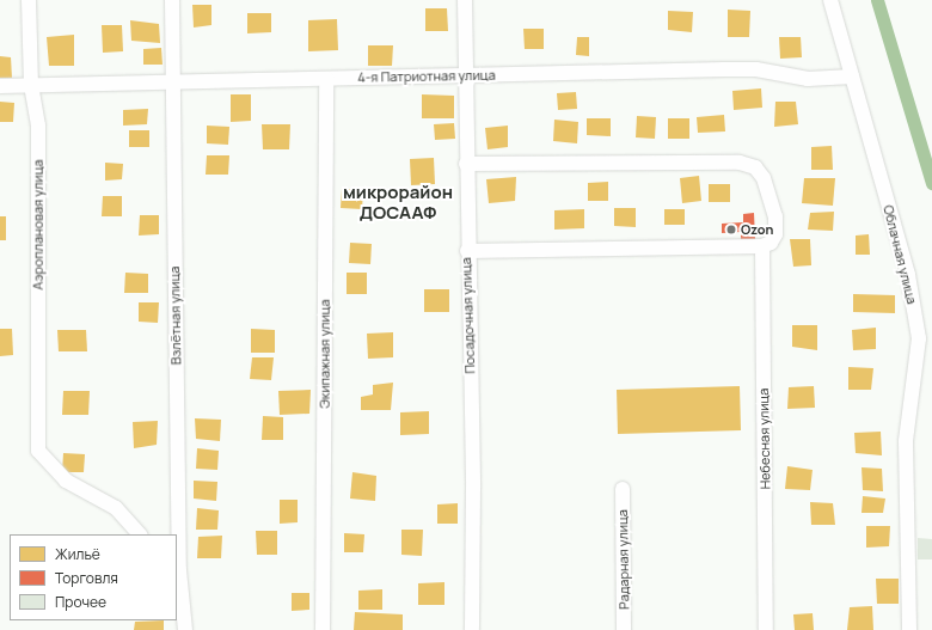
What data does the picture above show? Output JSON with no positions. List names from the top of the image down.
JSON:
{
  "streets": {
    "street": [
      "4-я Патриотная улица",
      "Аэроплановая улица",
      "Облачная улица",
      "Взлётная улица",
      "Посадочная улица",
      "Экипажная улица",
      "Небесная улица",
      "Радарная улица"
    ]
  },
  "crossings": [
    ["4-я Патриотная улица", "Аэроплановая улица"],
    ["4-я Патриотная улица", "Облачная улица"],
    ["4-я Патриотная улица", "Взлётная улица"],
    ["4-я Патриотная улица", "Посадочная улица"],
    ["4-я Патриотная улица", "Экипажная улица"]
  ],
  "districts": ["микрорайон ДОСААФ"],
  "places": ["Ozon"],
  "legend": ["Жильё", "Торговля", "Прочее"]
}
